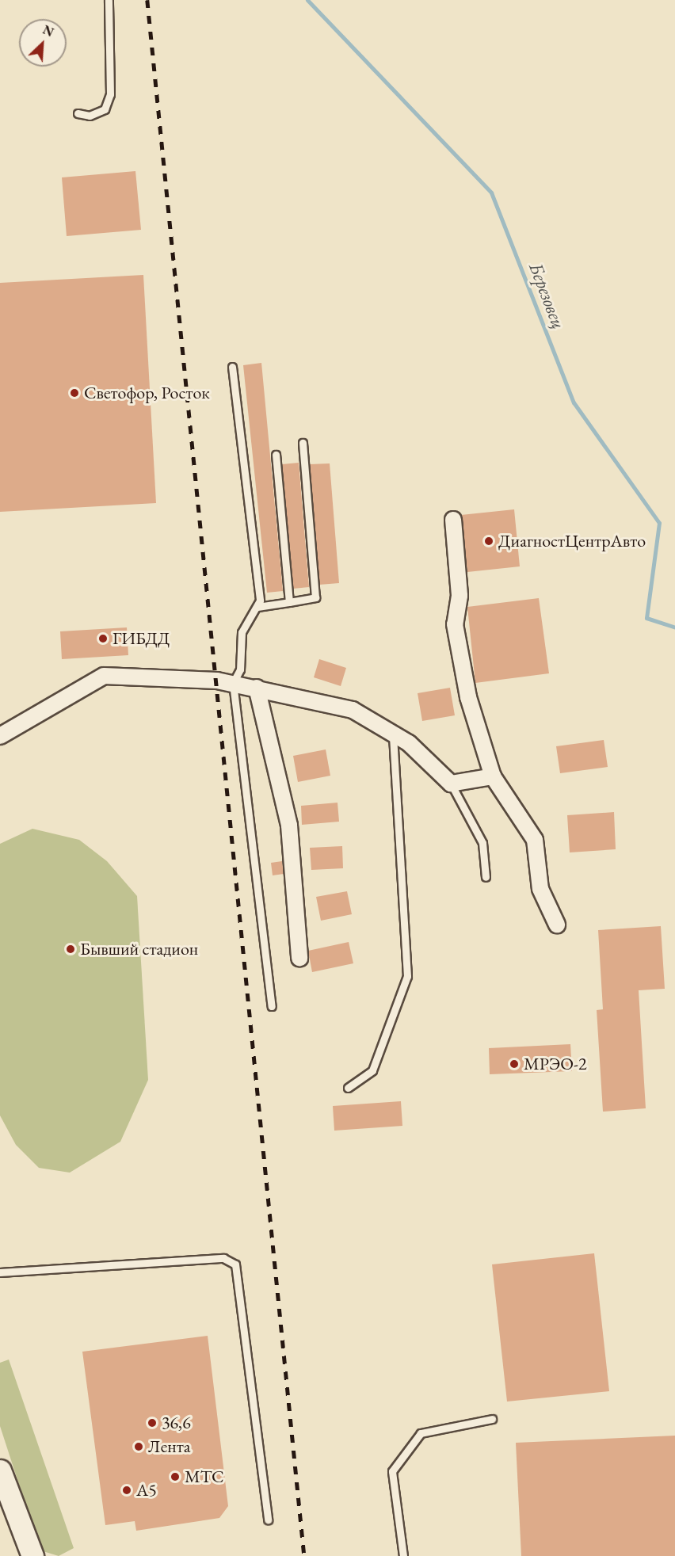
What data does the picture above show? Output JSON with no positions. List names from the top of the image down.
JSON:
{
  "water": ["Березовец"],
  "places": [
    "Светофор, Росток",
    "ДиагностЦентрАвто",
    "ГИБДД",
    "Бывший стадион",
    "МРЭО-2",
    "36,6",
    "Лента",
    "МТС",
    "А5"
  ],
  "north": "top right"
}
